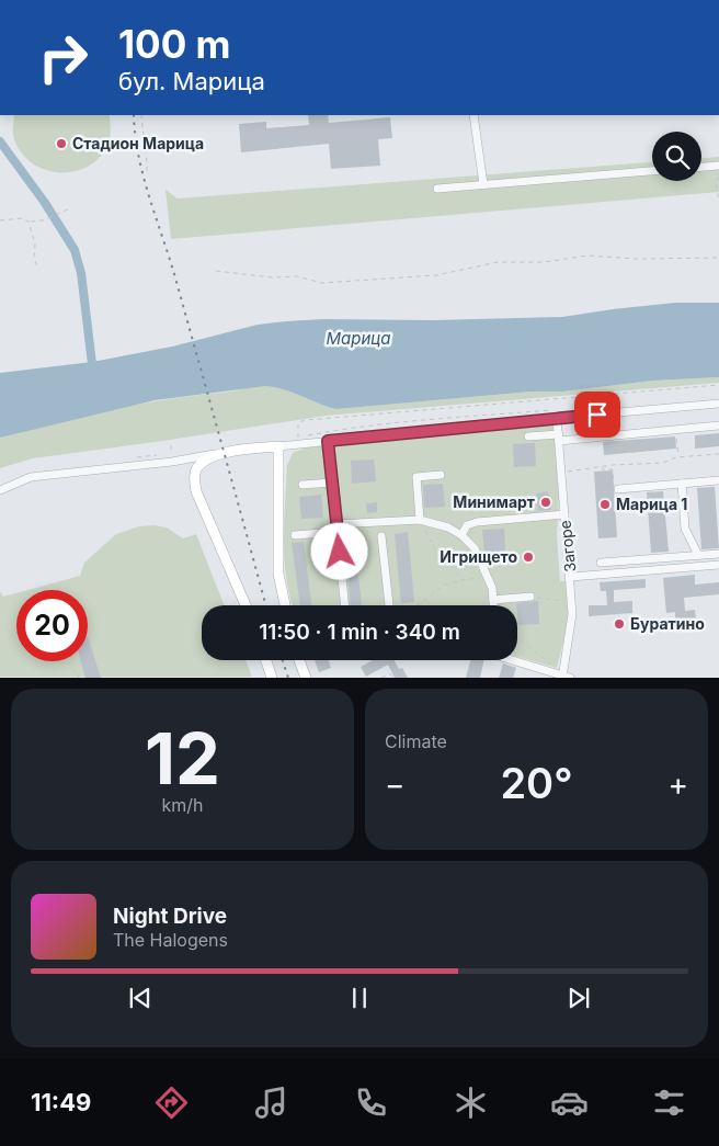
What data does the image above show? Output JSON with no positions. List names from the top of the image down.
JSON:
{
  "streets": {
    "street": ["Загоре"]
  },
  "water": ["Марица"],
  "places": [
    "Стадион Марица",
    "Минимарт",
    "Марица 1",
    "Игрището",
    "Буратино"
  ],
  "page": {
    "turn": ["100 m", "бул. Марица"],
    "limit": "20",
    "trip": "11:50 · 1 min · 340 m",
    "tile": [
      ["12", "km/h"],
      "Climate"
    ],
    "heat": ["−", "20°", "+"],
    "song": ["Night Drive", "The Halogens"],
    "tabs": "11:49"
  }
}
